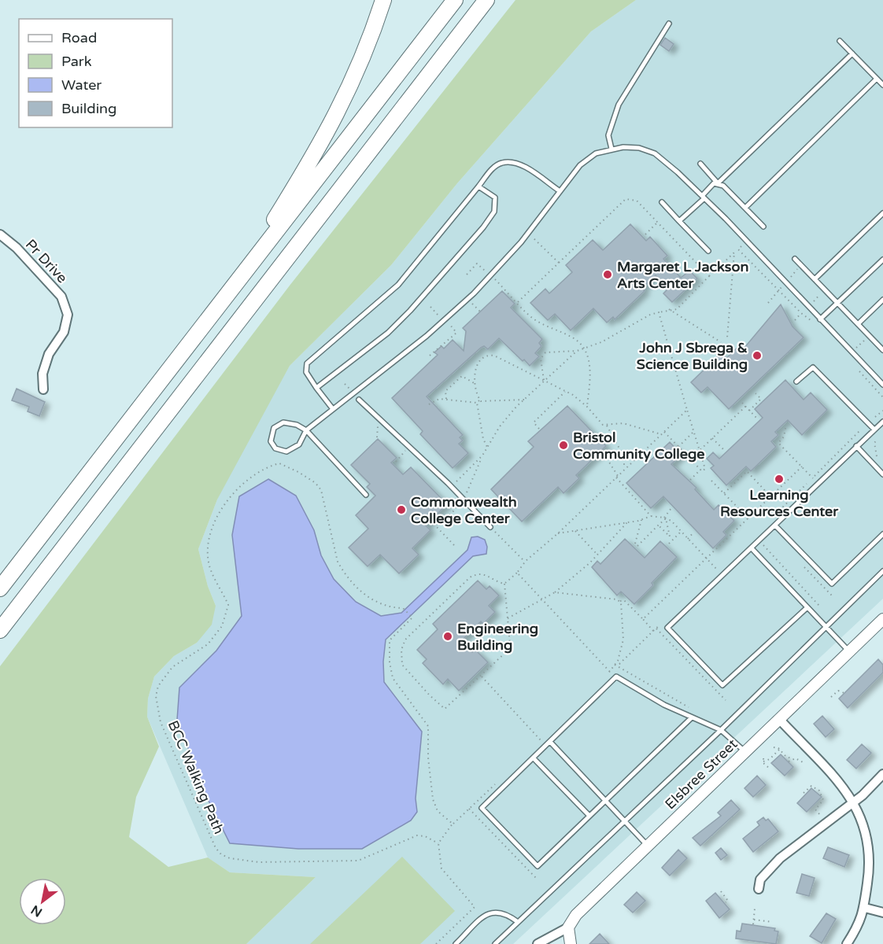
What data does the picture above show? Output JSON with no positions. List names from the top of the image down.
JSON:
{
  "streets": {
    "street": ["Pr Drive", "Elsbree Street"],
    "path": ["BCC Walking Path"]
  },
  "places": [
    "Margaret L Jackson Arts Center",
    "John J Sbrega & Science Building",
    "Bristol Community College",
    "Learning Resources Center",
    "Commonwealth College Center",
    "Engineering Building"
  ],
  "legend": [
    "Road",
    "Park",
    "Water",
    "Building"
  ],
  "north": "bottom left"
}
